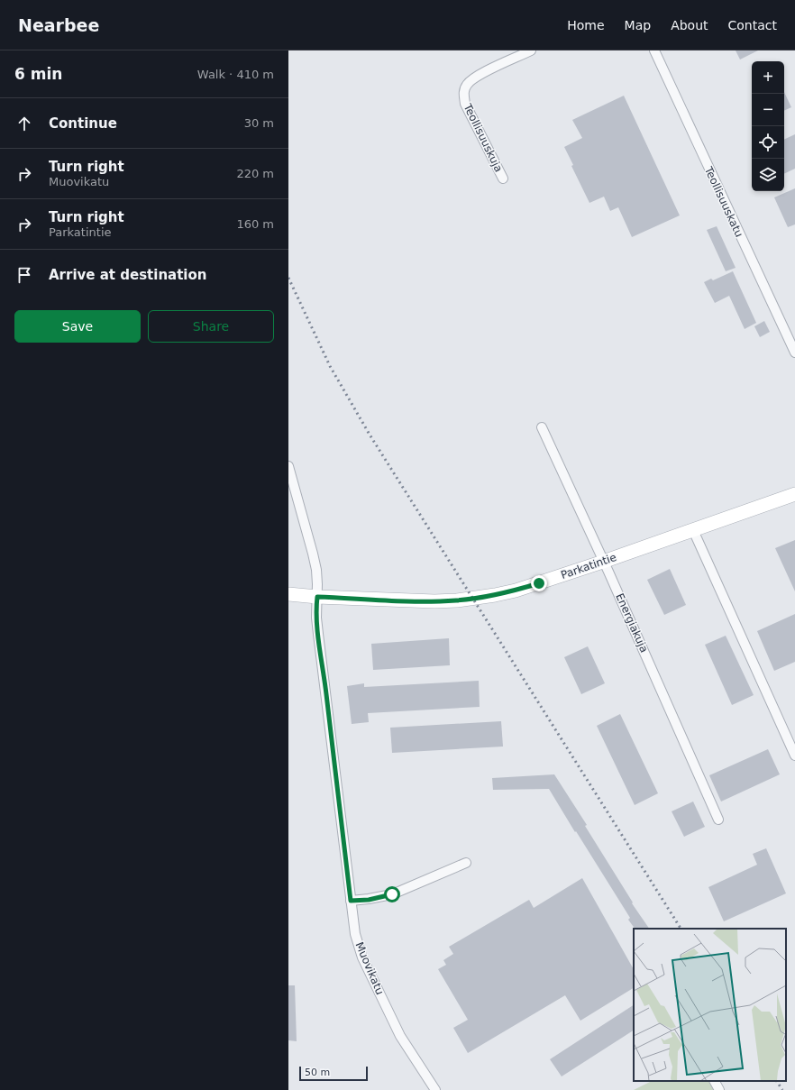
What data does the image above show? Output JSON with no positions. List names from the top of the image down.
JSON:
{
  "streets": {
    "street": [
      "Teollisuuskuja",
      "Teollisuuskatu",
      "Parkatintie",
      "Energiakuja",
      "Muovikatu"
    ]
  },
  "crossings": [
    ["Parkatintie", "Energiakuja"],
    ["Parkatintie", "Muovikatu"]
  ],
  "scale_bar": "50 m",
  "page": {
    "header": "Nearbee",
    "nav": [
      "Home",
      "Map",
      "About",
      "Contact"
    ],
    "heading": ["6 min", "Walk · 410 m"],
    "map_buttons": ["+", "−"],
    "list": [
      ["Continue", "30 m"],
      ["Turn right", "Muovikatu", "220 m"],
      ["Turn right", "Parkatintie", "160 m"],
      "Arrive at destination"
    ],
    "buttons": ["Save", "Share"],
    "scale": "50 m"
  }
}
